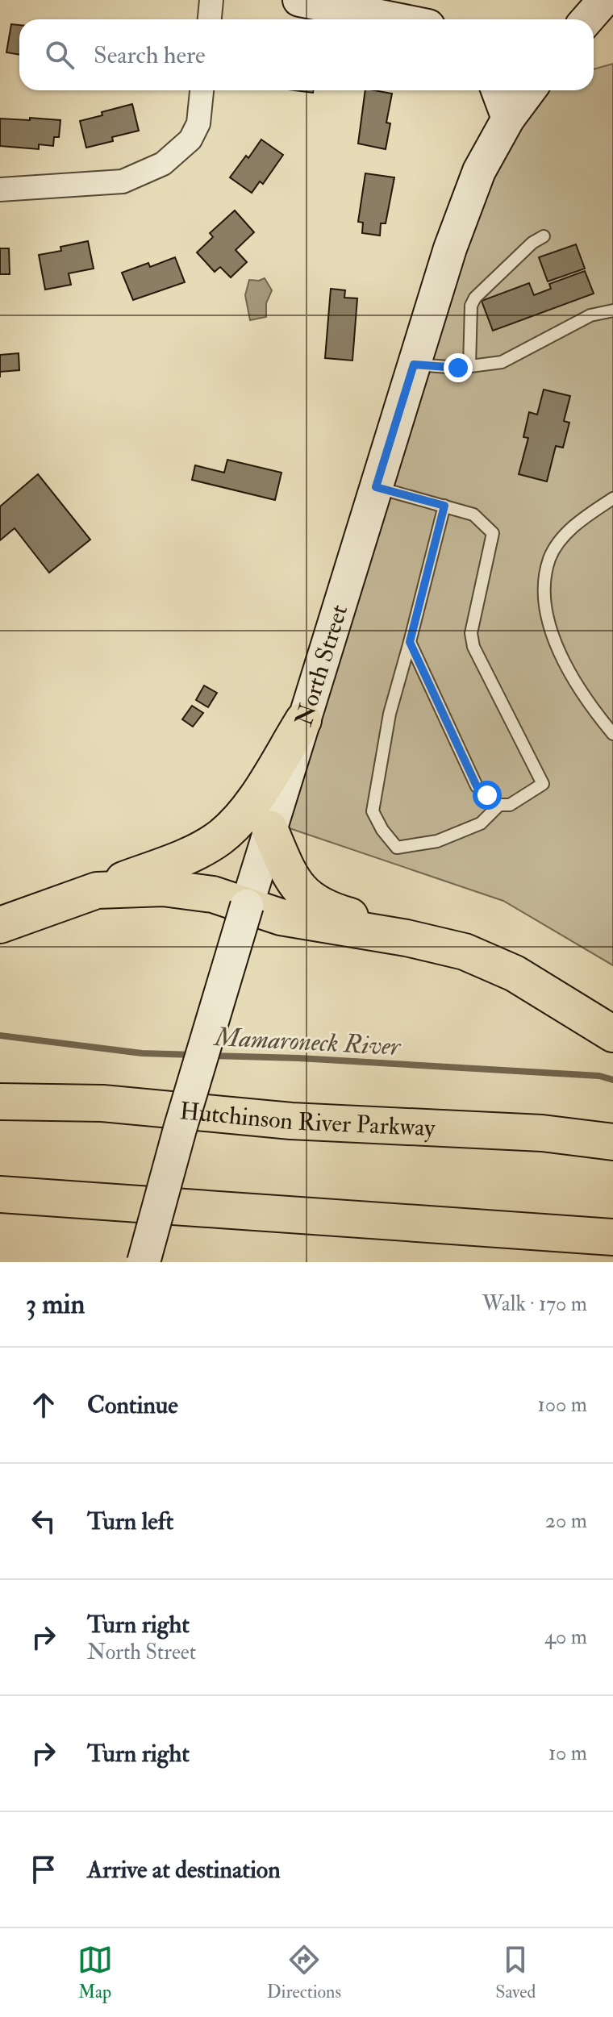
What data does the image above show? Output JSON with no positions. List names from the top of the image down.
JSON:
{
  "streets": {
    "highway": ["Hutchinson River Parkway"],
    "main road": ["North Street"]
  },
  "water": ["Mamaroneck River"],
  "page": {
    "search": "Search here",
    "heading": ["3 min", "Walk · 170 m"],
    "list": [
      ["Continue", "100 m"],
      ["Turn left", "20 m"],
      ["Turn right", "North Street", "40 m"],
      ["Turn right", "10 m"],
      "Arrive at destination"
    ],
    "nav": ["Map", "Directions", "Saved"]
  }
}
